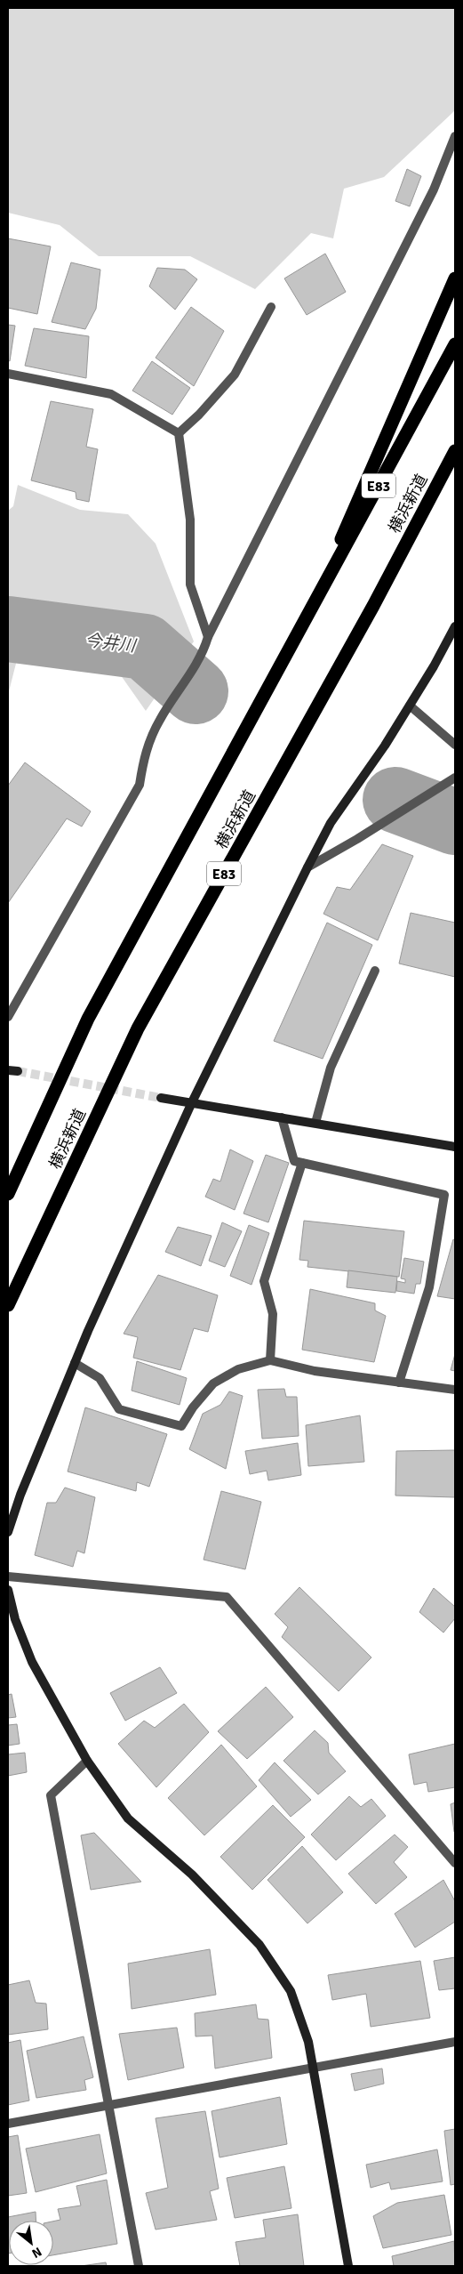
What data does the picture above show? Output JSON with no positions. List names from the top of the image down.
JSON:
{
  "streets": {
    "highway": ["E83", "横浜新道"]
  },
  "water": ["今井川"],
  "north": "bottom right"
}
